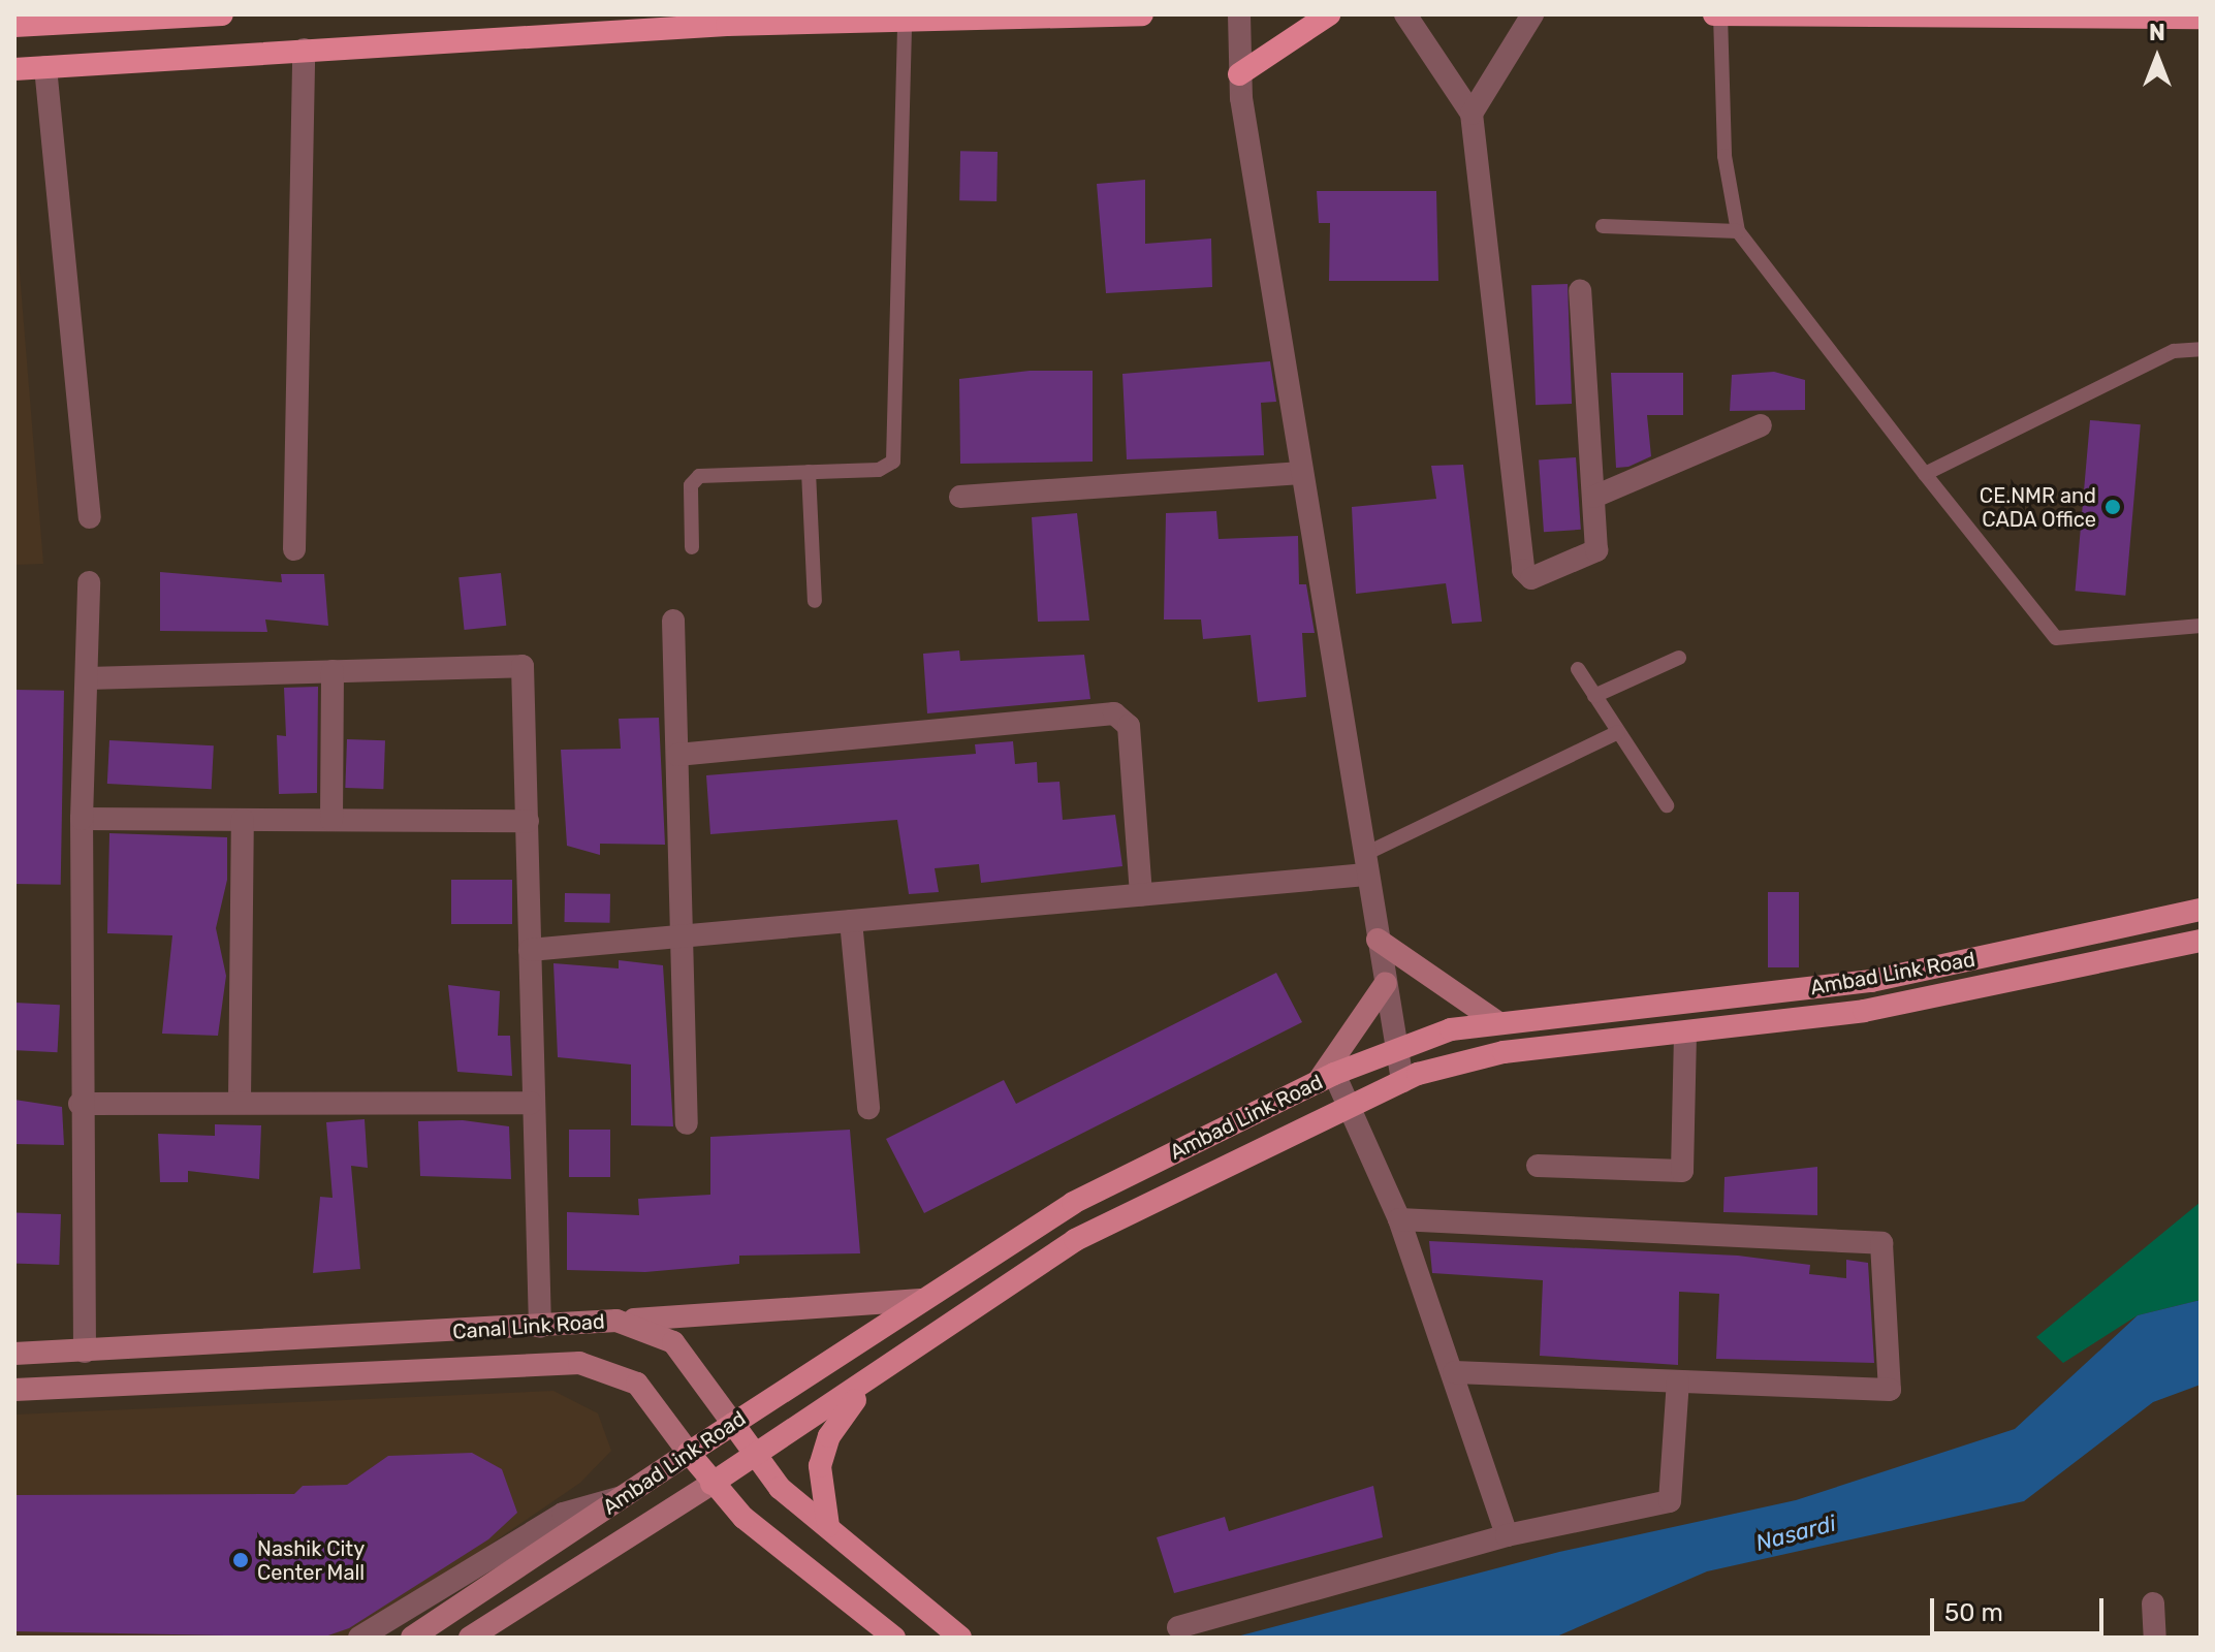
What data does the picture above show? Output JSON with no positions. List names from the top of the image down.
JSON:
{
  "streets": {
    "main road": ["Ambad Link Road", "Canal Link Road"]
  },
  "crossings": [
    ["Ambad Link Road", "Canal Link Road"]
  ],
  "water": ["Nasardi"],
  "places": ["CE.NMR and CADA Office", "Nashik City Center Mall"],
  "scale_bar": "50 m",
  "north": "top"
}
